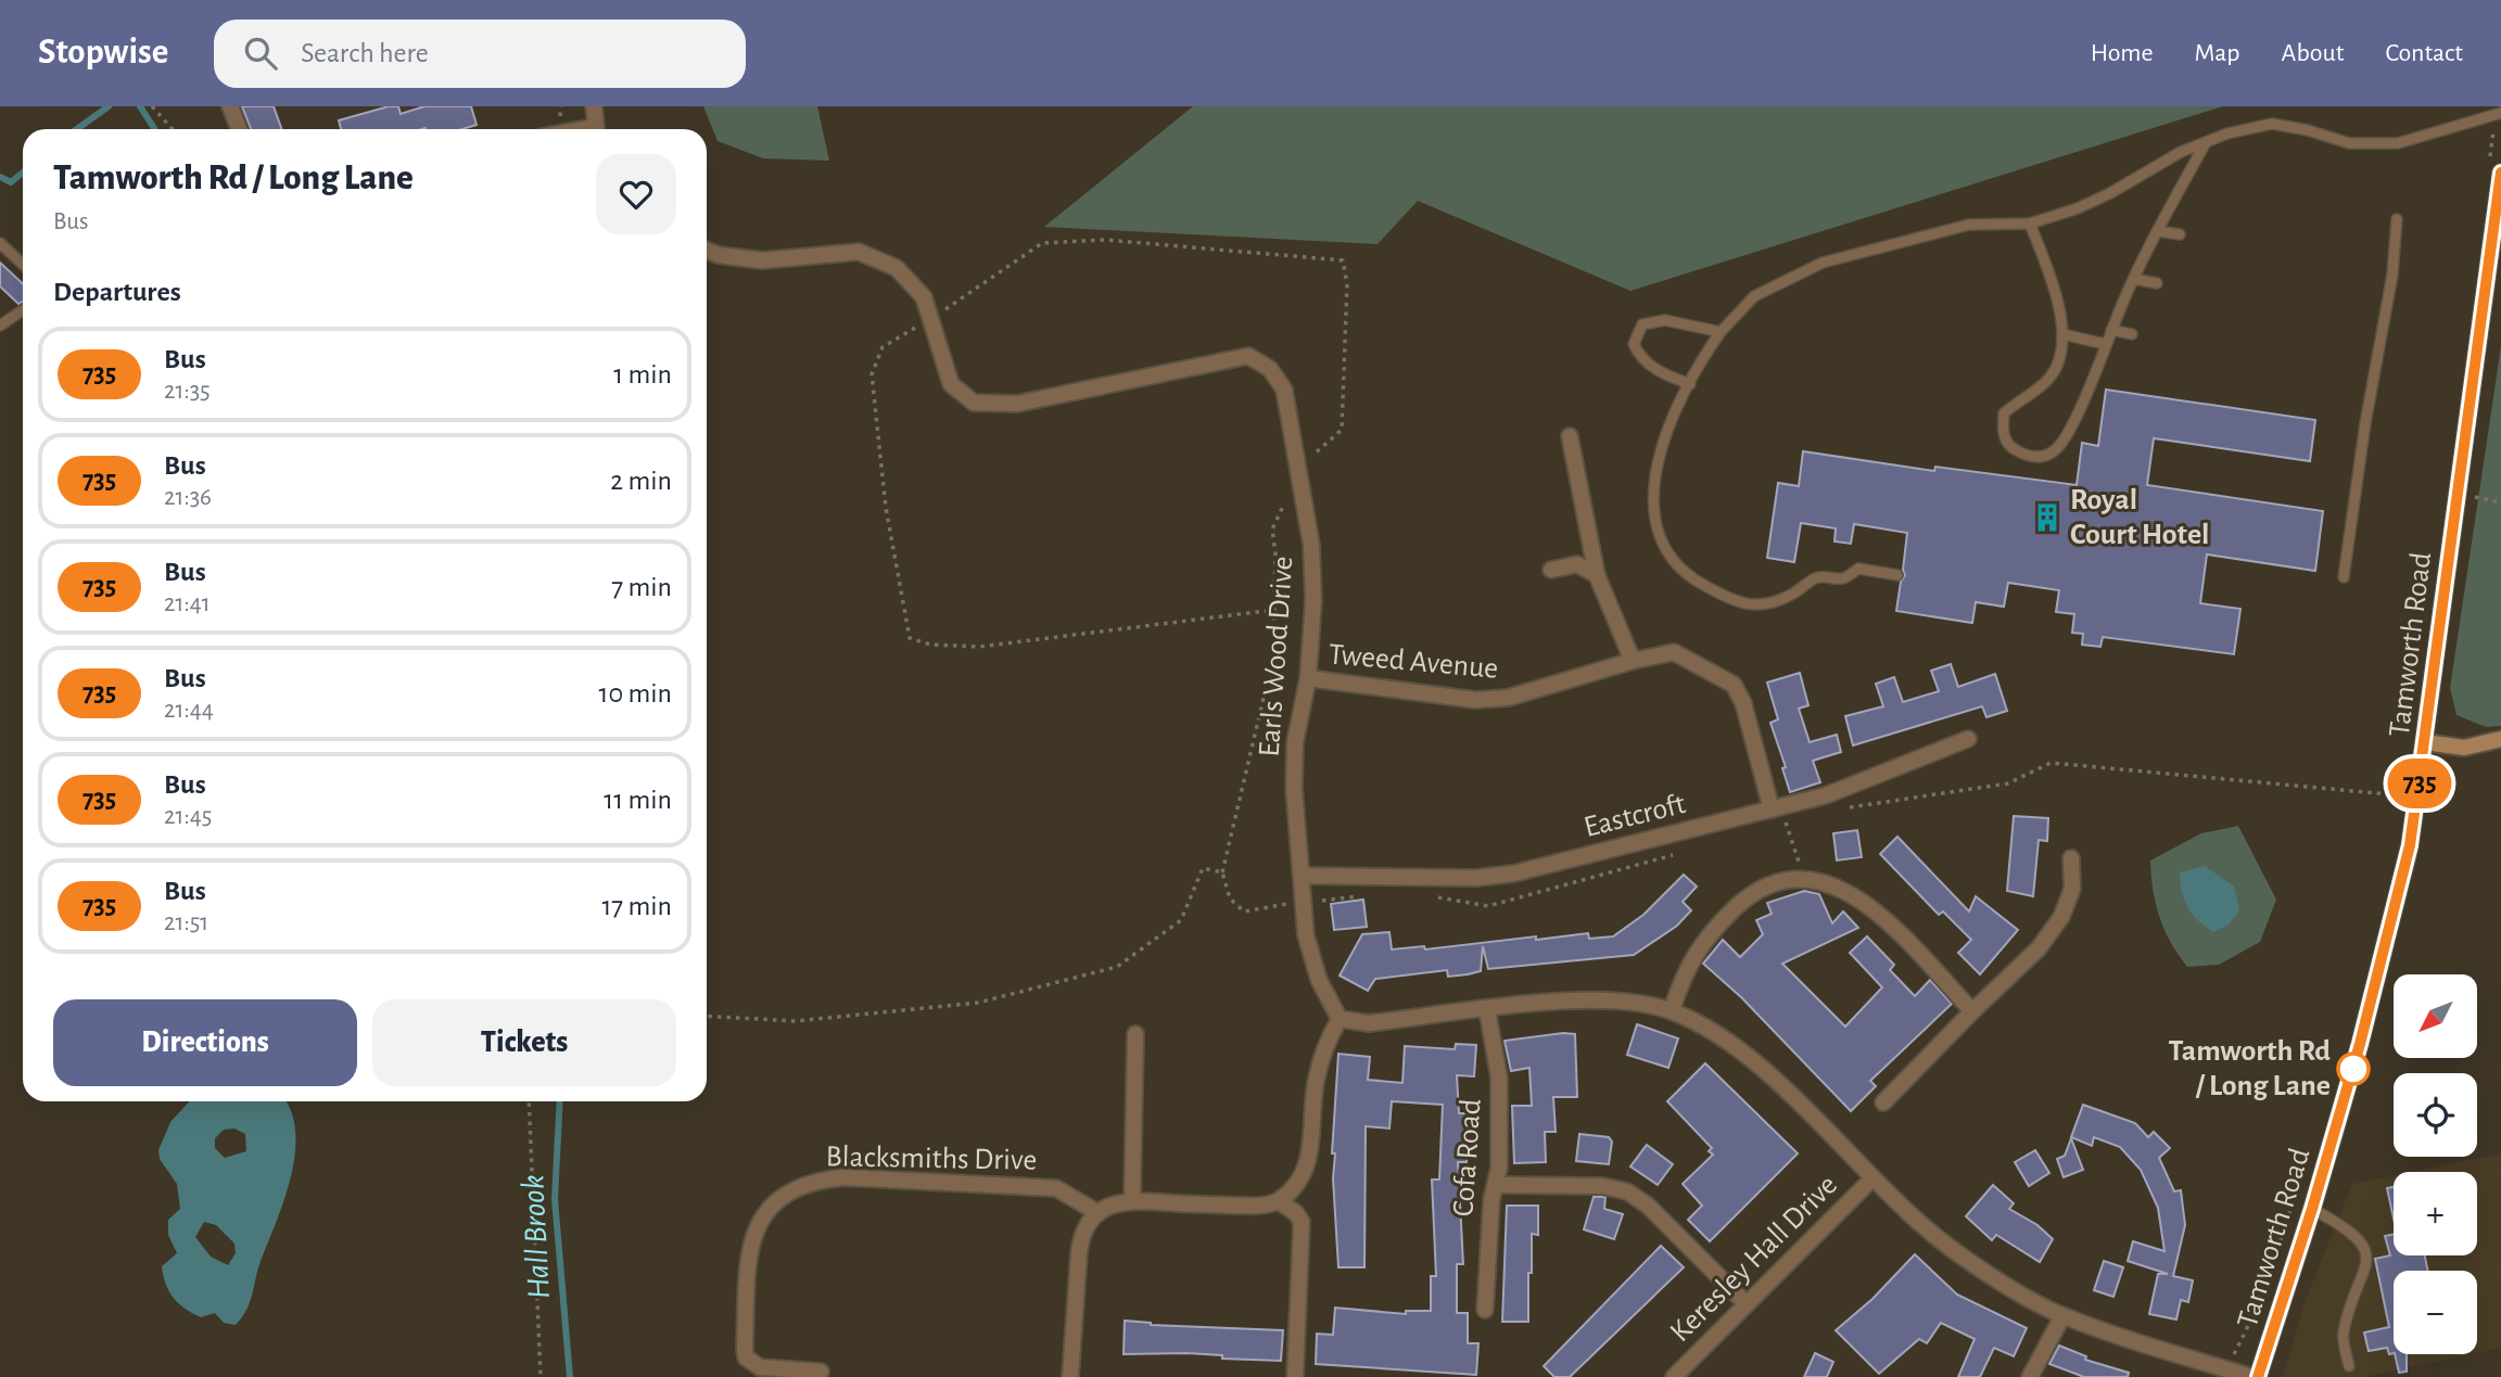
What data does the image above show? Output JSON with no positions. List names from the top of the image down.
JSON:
{
  "streets": {
    "main road": ["Tamworth Road"],
    "street": [
      "Earls Wood Drive",
      "Tweed Avenue",
      "Eastcroft",
      "Cofa Road",
      "Blacksmiths Drive",
      "Keresley Hall Drive"
    ]
  },
  "crossings": [
    ["Earls Wood Drive", "Tweed Avenue"],
    ["Earls Wood Drive", "Eastcroft"],
    ["Tweed Avenue", "Eastcroft"]
  ],
  "water": ["Hall Brook"],
  "places": {
    "building": ["Royal Court Hotel"],
    "other": ["Tamworth Rd / Long Lane"]
  },
  "lines": ["bus line 735"],
  "north": "bottom left",
  "page": {
    "header": "Stopwise",
    "search": "Search here",
    "nav": [
      "Home",
      "Map",
      "About",
      "Contact"
    ],
    "on_map": "735",
    "heading": [
      ["Tamworth Rd / Long Lane", "Bus"],
      "Departures"
    ],
    "list": [
      {
        "mark": "735",
        "name": "Bus",
        "note": "21:35",
        "value": "1 min"
      },
      {
        "mark": "735",
        "name": "Bus",
        "note": "21:36",
        "value": "2 min"
      },
      {
        "mark": "735",
        "name": "Bus",
        "note": "21:41",
        "value": "7 min"
      },
      {
        "mark": "735",
        "name": "Bus",
        "note": "21:44",
        "value": "10 min"
      },
      {
        "mark": "735",
        "name": "Bus",
        "note": "21:45",
        "value": "11 min"
      },
      {
        "mark": "735",
        "name": "Bus",
        "note": "21:51",
        "value": "17 min"
      }
    ],
    "map_buttons": ["+", "−"],
    "buttons": ["Directions", "Tickets"]
  }
}
